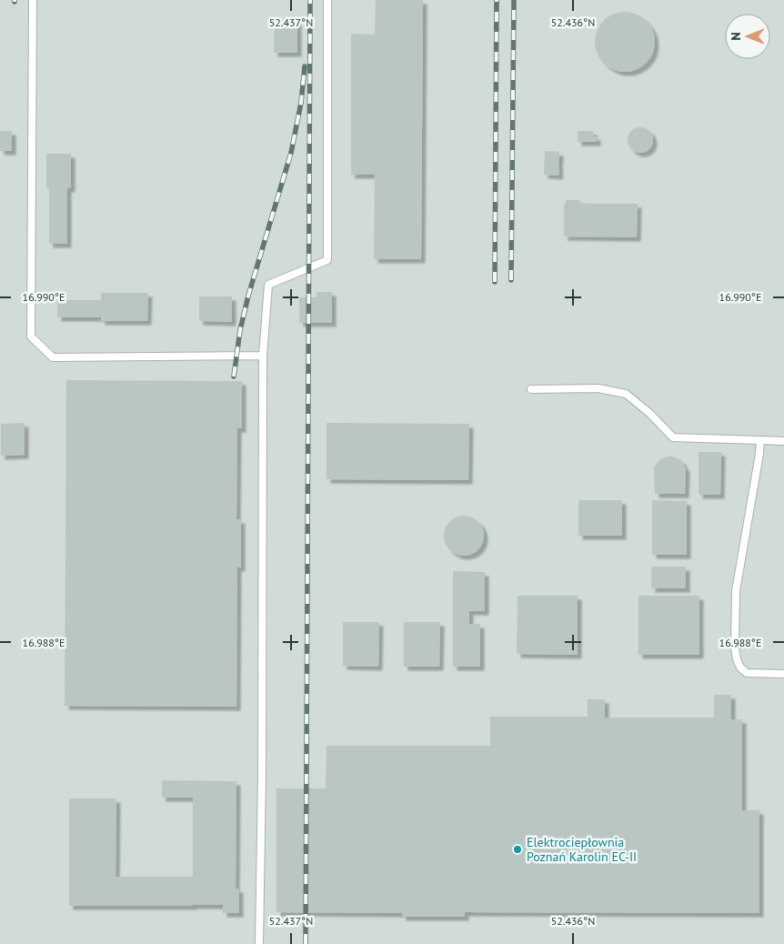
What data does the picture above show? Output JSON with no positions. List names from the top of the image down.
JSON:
{
  "places": ["Elektrociepłownia Poznań Karolin EC-II"],
  "north": "left",
  "coordinates": [
    "52.437°N",
    "52.436°N",
    "16.990°E",
    "16.988°E"
  ]
}
